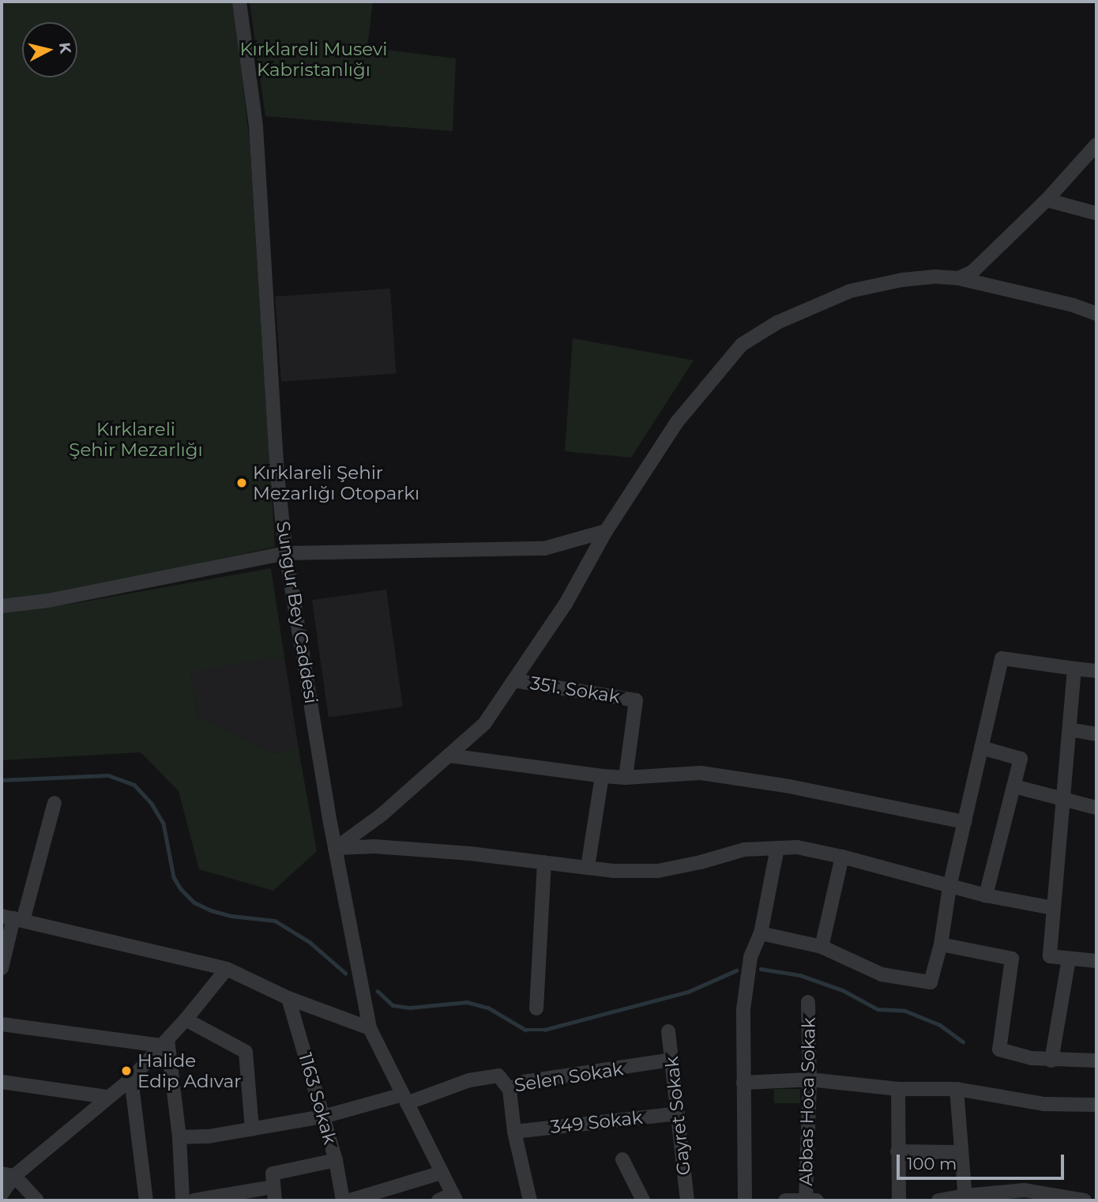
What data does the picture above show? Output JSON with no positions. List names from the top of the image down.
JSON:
{
  "streets": {
    "street": [
      "Sungur Bey Caddesi",
      "351. Sokak",
      "Selen Sokak",
      "1163 Sokak",
      "Abbas Hoca Sokak",
      "Gayret Sokak",
      "349 Sokak"
    ]
  },
  "crossings": [
    ["Sungur Bey Caddesi", "Selen Sokak"],
    ["Selen Sokak", "Gayret Sokak"],
    ["Gayret Sokak", "349 Sokak"]
  ],
  "parks": ["Kırklareli Musevi Kabristanlığı", "Kırklareli Şehir Mezarlığı"],
  "places": ["Kırklareli Şehir Mezarlığı Otoparkı", "Halide Edip Adıvar"],
  "scale_bar": "100 m",
  "north": "right"
}
